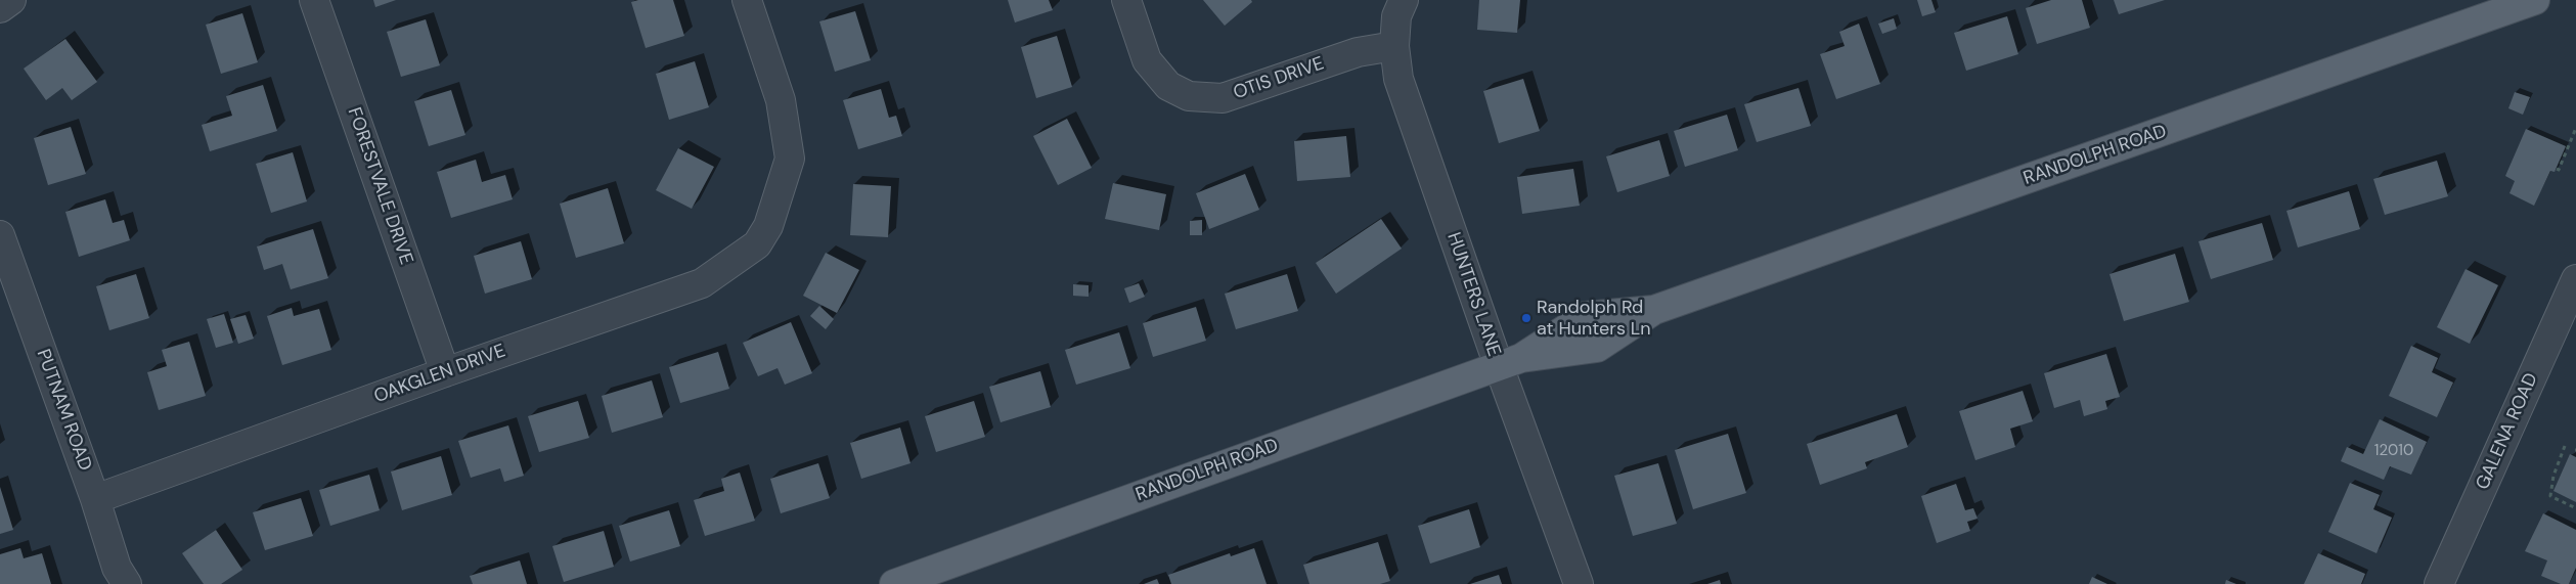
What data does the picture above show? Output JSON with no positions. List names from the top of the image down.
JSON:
{
  "streets": {
    "main road": ["RANDOLPH ROAD"],
    "street": [
      "OTIS DRIVE",
      "FORESTVALE DRIVE",
      "HUNTERS LANE",
      "OAKGLEN DRIVE",
      "PUTNAM ROAD",
      "GALENA ROAD"
    ]
  },
  "crossings": [
    ["OTIS DRIVE", "HUNTERS LANE"],
    ["RANDOLPH ROAD", "HUNTERS LANE"],
    ["FORESTVALE DRIVE", "OAKGLEN DRIVE"],
    ["OAKGLEN DRIVE", "PUTNAM ROAD"]
  ],
  "places": ["Randolph Rd at Hunters Ln"],
  "house_numbers": ["12010"]
}
